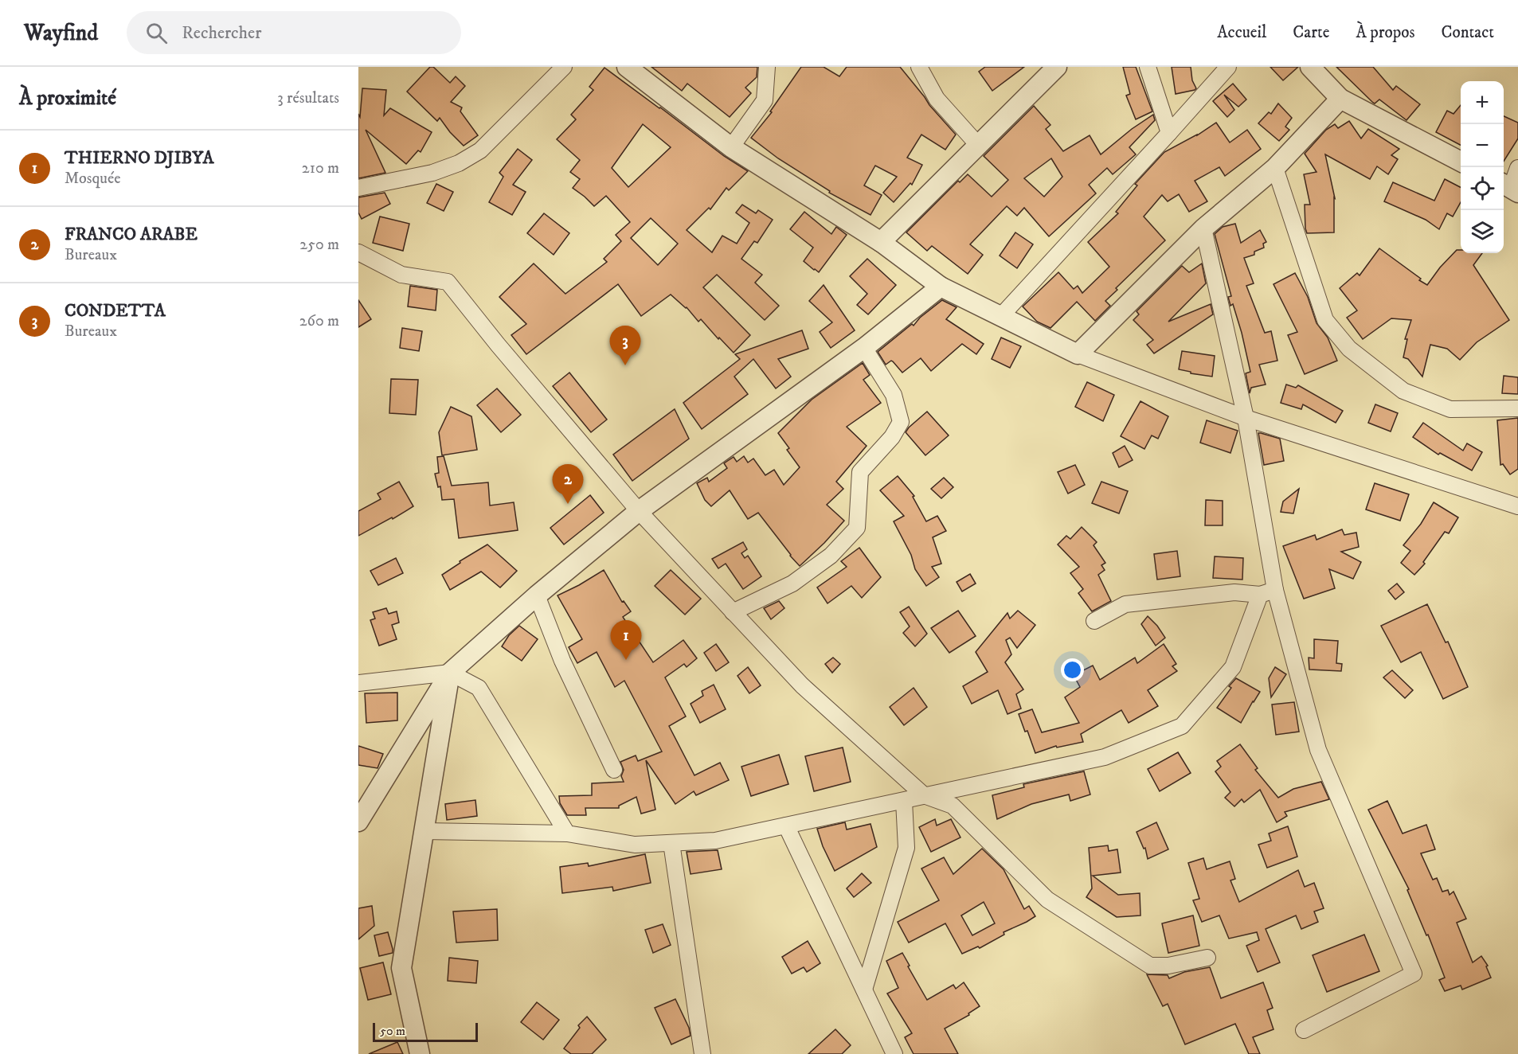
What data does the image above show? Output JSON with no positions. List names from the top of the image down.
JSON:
{
  "scale_bar": "50 m",
  "page": {
    "header": "Wayfind",
    "search": "Rechercher",
    "nav": [
      "Accueil",
      "Carte",
      "À propos",
      "Contact"
    ],
    "heading": ["À proximité", "3 résultats"],
    "map_buttons": ["+", "−"],
    "list": [
      {
        "mark": "1",
        "name": "THIERNO DJIBYA",
        "note": "Mosquée",
        "value": "210 m"
      },
      {
        "mark": "2",
        "name": "FRANCO ARABE",
        "note": "Bureaux",
        "value": "250 m"
      },
      {
        "mark": "3",
        "name": "CONDETTA",
        "note": "Bureaux",
        "value": "260 m"
      }
    ],
    "pins": ["3", "2", "1"],
    "scale": "50 m"
  }
}
